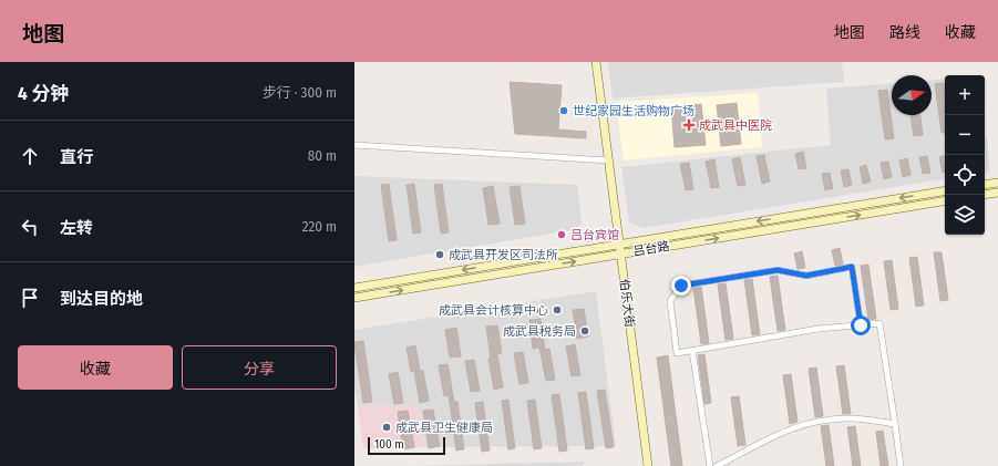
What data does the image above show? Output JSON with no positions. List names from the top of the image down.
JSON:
{
  "streets": {
    "main road": ["吕台路", "伯乐大街"]
  },
  "crossings": [
    ["吕台路", "伯乐大街"]
  ],
  "places": {
    "other": [
      "世纪家园生活购物广场",
      "吕台宾馆",
      "成武县开发区司法所",
      "成武县会计核算中心",
      "成武县税务局",
      "成武县卫生健康局"
    ],
    "health": ["成武县中医院"]
  },
  "scale_bar": "100 m",
  "north": "right",
  "page": {
    "header": "地图",
    "nav": ["地图", "路线", "收藏"],
    "heading": ["4 分钟", "步行 · 300 m"],
    "map_buttons": ["+", "−"],
    "list": [
      ["直行", "80 m"],
      ["左转", "220 m"],
      "到达目的地"
    ],
    "buttons": ["收藏", "分享"],
    "scale": "100 m"
  }
}
